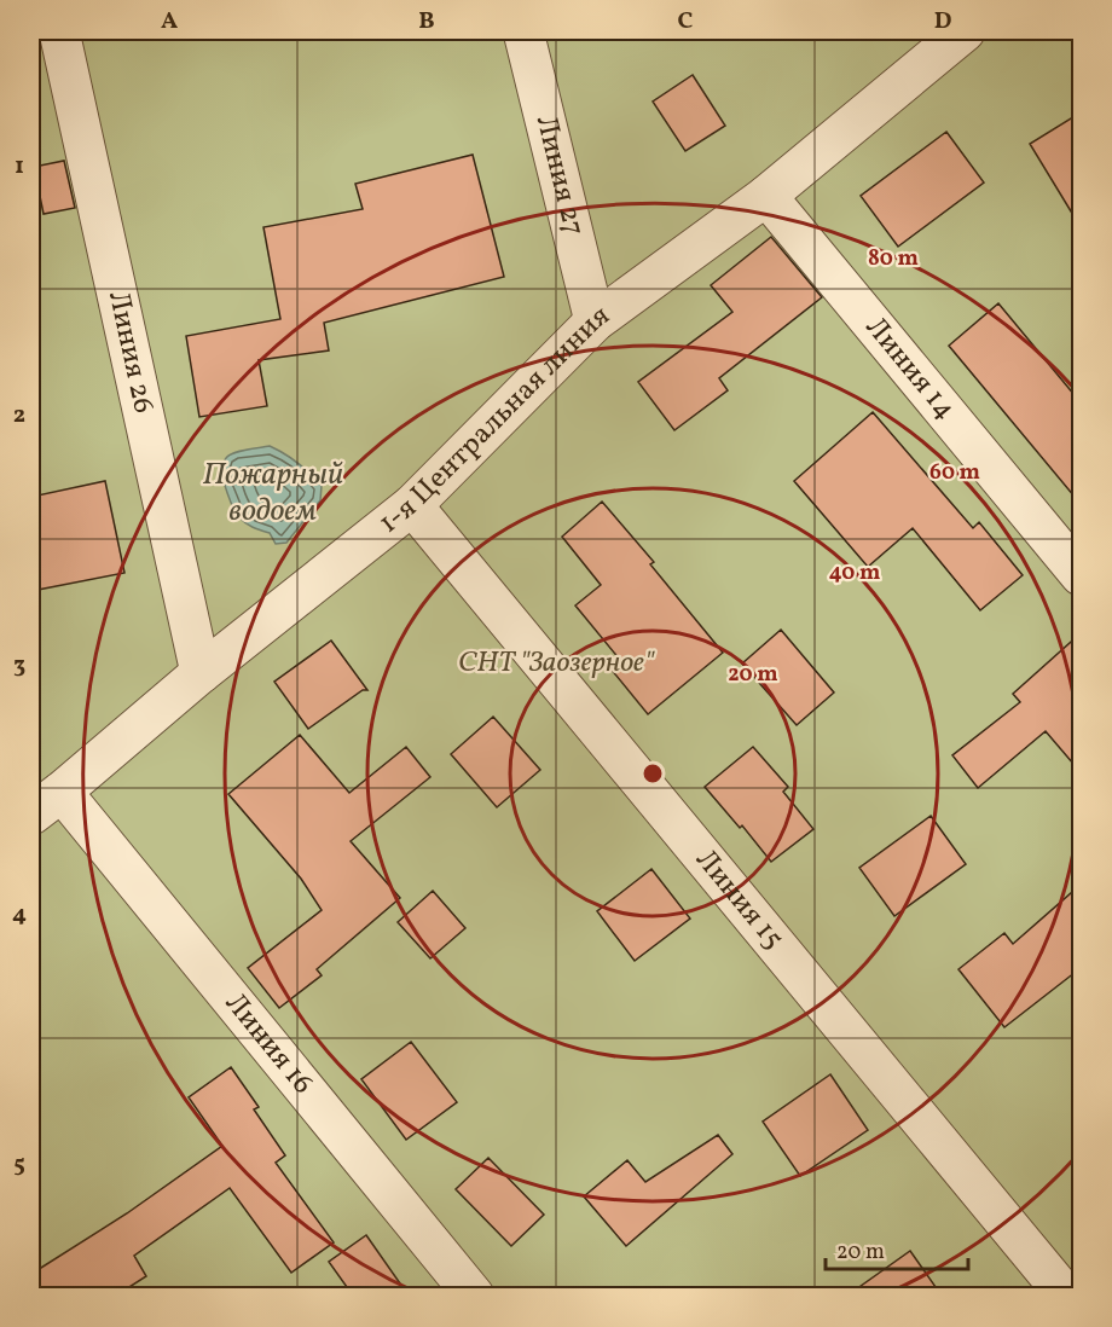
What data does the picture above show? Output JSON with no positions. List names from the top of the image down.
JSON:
{
  "streets": {
    "street": [
      "Линия 27",
      "Линия 26",
      "Линия 14",
      "1-я Центральная линия",
      "Линия 15",
      "Линия 16"
    ]
  },
  "crossings": [
    ["Линия 27", "1-я Центральная линия"],
    ["Линия 26", "1-я Центральная линия"],
    ["Линия 14", "1-я Центральная линия"],
    ["1-я Центральная линия", "Линия 15"],
    ["1-я Центральная линия", "Линия 16"]
  ],
  "water": ["Пожарный водоем"],
  "parks": ["СНТ \"Заозерное\""],
  "scale_bar": "20 m",
  "grid": {
    "columns": [
      "A",
      "B",
      "C",
      "D"
    ],
    "rows": [
      "1",
      "2",
      "3",
      "4",
      "5"
    ]
  },
  "rings": [
    "80 m",
    "60 m",
    "40 m",
    "20 m"
  ]
}
